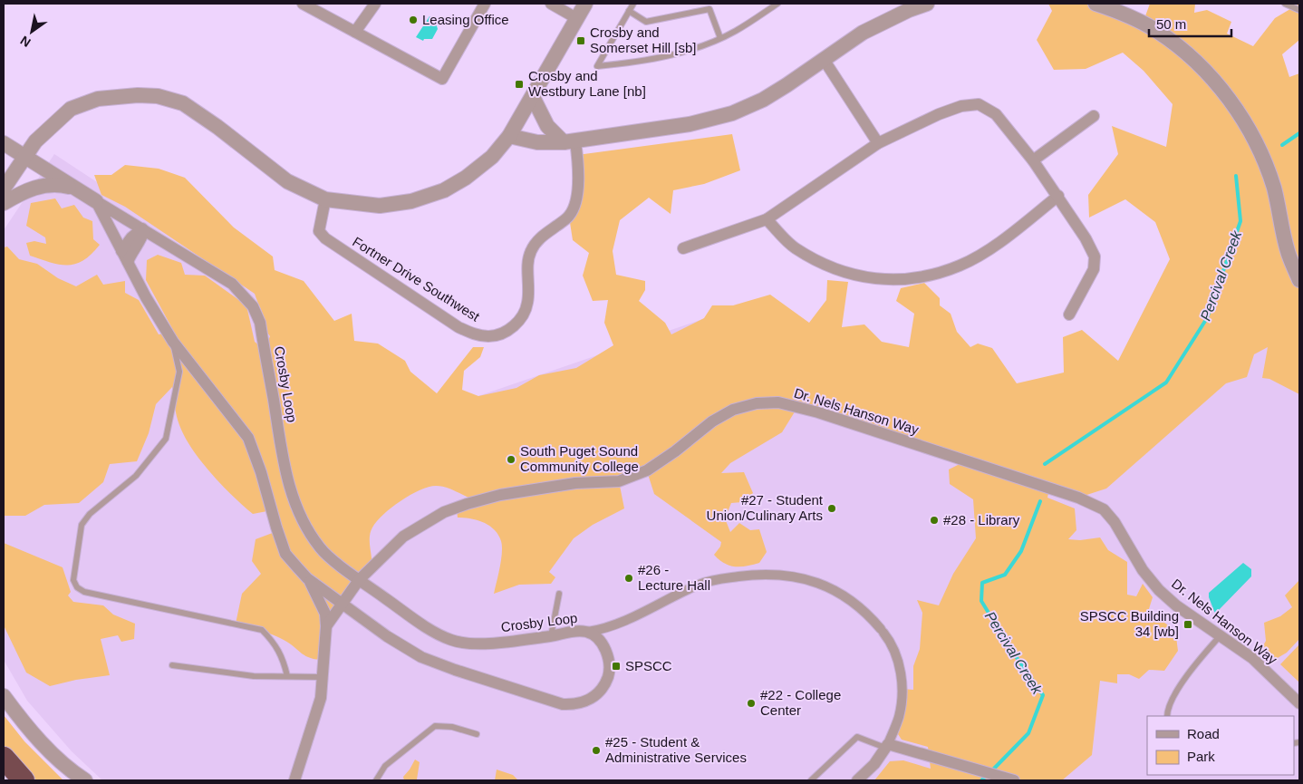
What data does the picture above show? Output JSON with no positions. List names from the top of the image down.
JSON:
{
  "streets": {
    "street": ["Fortner Drive Southwest", "Crosby Loop", "Dr. Nels Hanson Way"]
  },
  "crossings": [
    ["Crosby Loop", "Dr. Nels Hanson Way"]
  ],
  "water": ["Percival Creek"],
  "places": {
    "other": [
      "Leasing Office",
      "South Puget Sound Community College",
      "#27 - Student Union/Culinary Arts",
      "#28 - Library",
      "#26 - Lecture Hall",
      "#22 - College Center",
      "#25 - Student & Administrative Services"
    ],
    "transit": [
      "Crosby and Somerset Hill [sb]",
      "Crosby and Westbury Lane [nb]",
      "SPSCC Building 34 [wb]",
      "SPSCC"
    ]
  },
  "legend": ["Road", "Park"],
  "scale_bar": "50 m",
  "north": "bottom left"
}
